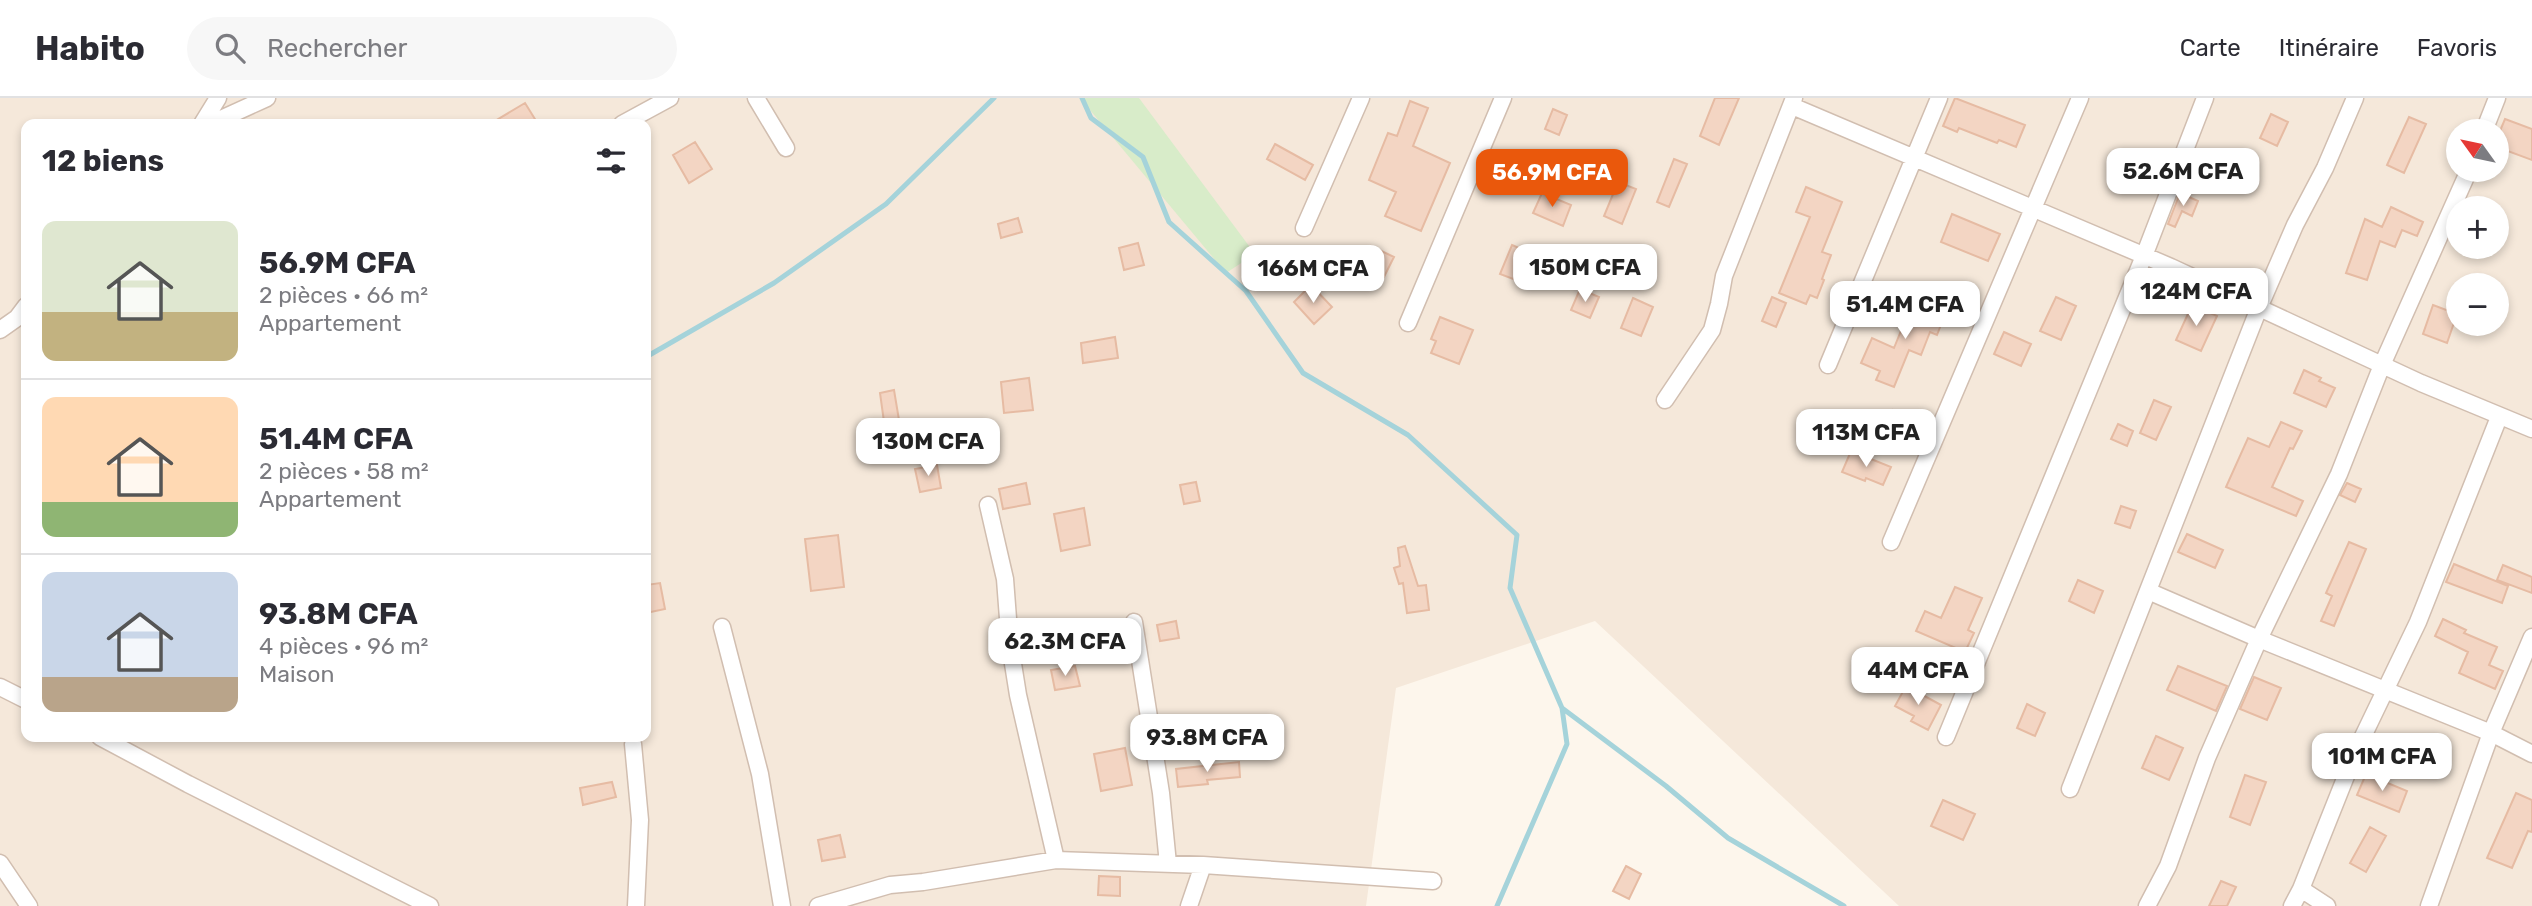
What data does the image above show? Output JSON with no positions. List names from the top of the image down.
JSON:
{
  "north": "top left",
  "page": {
    "header": "Habito",
    "search": "Rechercher",
    "nav": ["Carte", "Itinéraire", "Favoris"],
    "map_buttons": ["+", "−"],
    "heading": "12 biens",
    "price": [
      "52.6M CFA",
      "56.9M CFA",
      "150M CFA",
      "166M CFA",
      "124M CFA",
      "51.4M CFA",
      "113M CFA",
      "130M CFA",
      "62.3M CFA",
      "44M CFA",
      "93.8M CFA",
      "101M CFA"
    ],
    "list": [
      {
        "name": "56.9M CFA",
        "note": "2 pièces · 66 m² · Appartement"
      },
      {
        "name": "51.4M CFA",
        "note": "2 pièces · 58 m² · Appartement"
      },
      {
        "name": "93.8M CFA",
        "note": "4 pièces · 96 m² · Maison"
      }
    ]
  }
}
